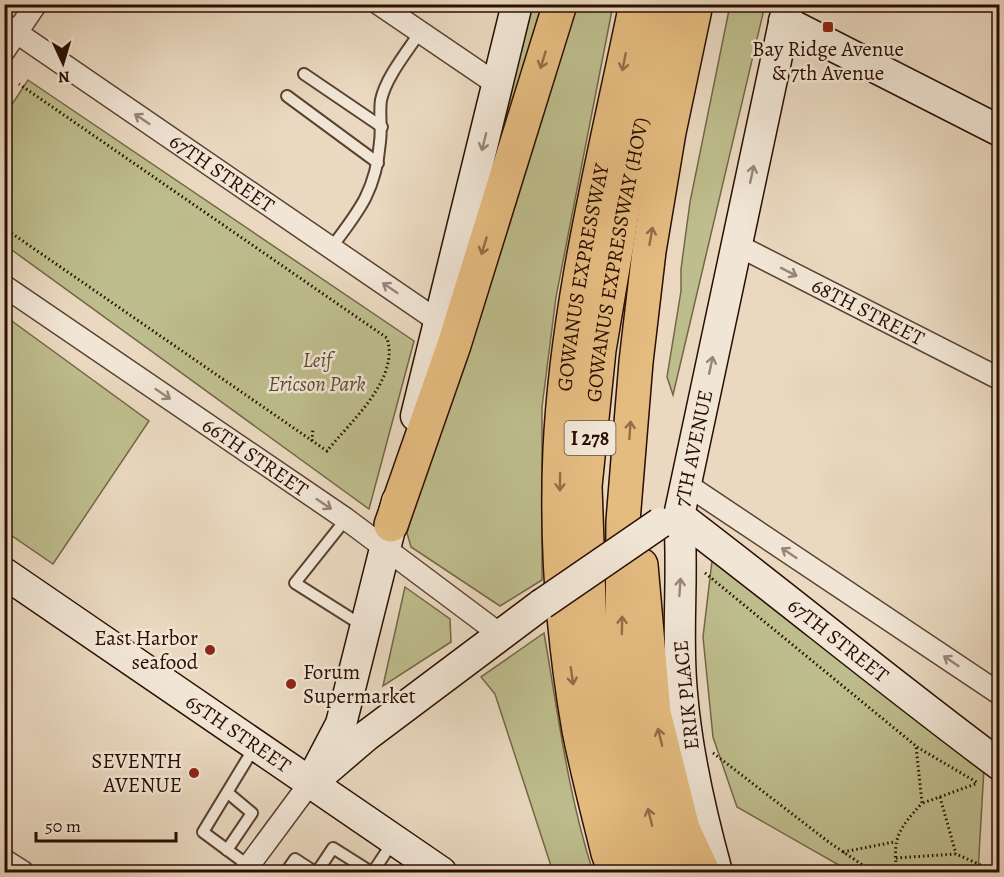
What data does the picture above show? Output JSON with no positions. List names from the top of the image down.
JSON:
{
  "streets": {
    "highway": ["GOWANUS EXPRESSWAY (HOV)", "GOWANUS EXPRESSWAY", "I 278"],
    "main road": [
      "67TH STREET",
      "7TH AVENUE",
      "ERIK PLACE",
      "65TH STREET"
    ],
    "street": ["68TH STREET", "66TH STREET"]
  },
  "crossings": [
    ["67TH STREET", "7TH AVENUE"],
    ["67TH STREET", "ERIK PLACE"],
    ["68TH STREET", "7TH AVENUE"],
    ["7TH AVENUE", "66TH STREET"],
    ["7TH AVENUE", "ERIK PLACE"],
    ["7TH AVENUE", "65TH STREET"]
  ],
  "one_way": [
    "67TH STREET",
    "68TH STREET",
    "66TH STREET",
    "ERIK PLACE"
  ],
  "parks": ["Leif Ericson Park"],
  "places": {
    "transit": ["Bay Ridge Avenue & 7th Avenue"],
    "other": ["East Harbor seafood", "Forum Supermarket", "SEVENTH AVENUE"]
  },
  "scale_bar": "50 m",
  "north": "bottom"
}
